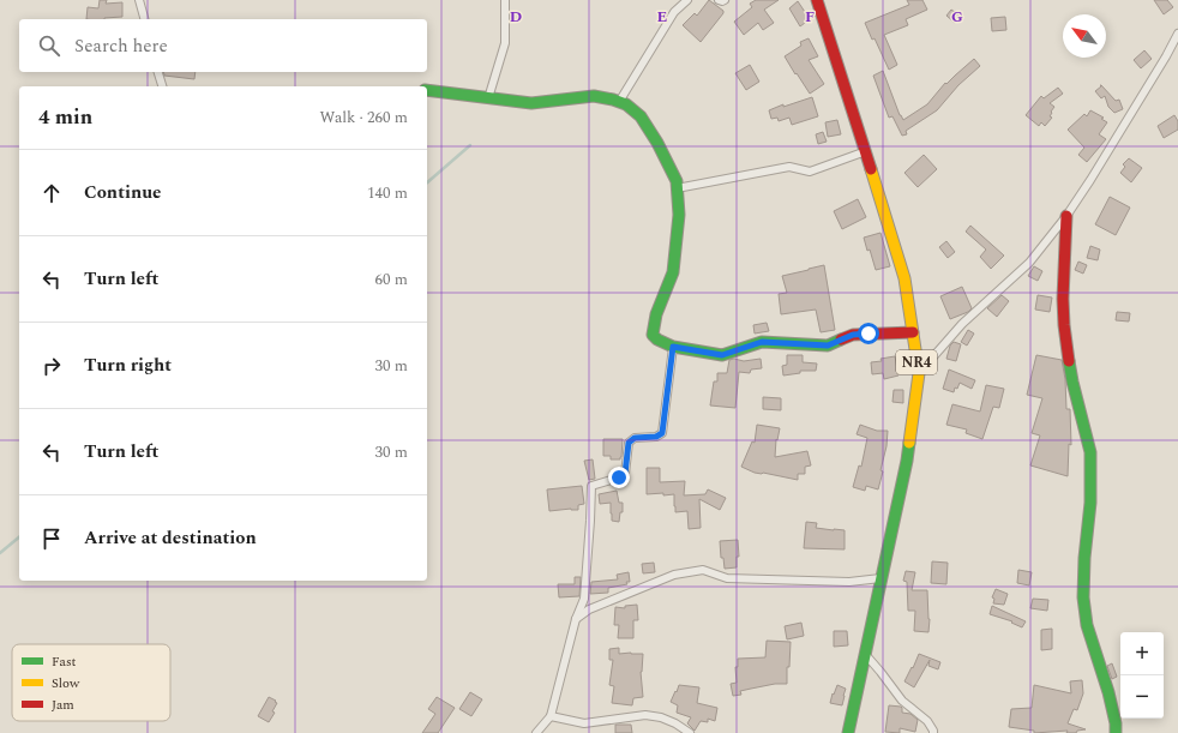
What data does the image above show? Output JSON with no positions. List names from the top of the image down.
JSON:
{
  "streets": {
    "main road": ["NR4"]
  },
  "legend": ["Fast", "Slow", "Jam"],
  "north": "top left",
  "page": {
    "search": "Search here",
    "heading": ["4 min", "Walk · 260 m"],
    "list": [
      ["Continue", "140 m"],
      ["Turn left", "60 m"],
      ["Turn right", "30 m"],
      ["Turn left", "30 m"],
      "Arrive at destination"
    ],
    "map_buttons": ["+", "−"]
  },
  "grid": {
    "columns": [
      "D",
      "E",
      "F",
      "G"
    ]
  }
}
